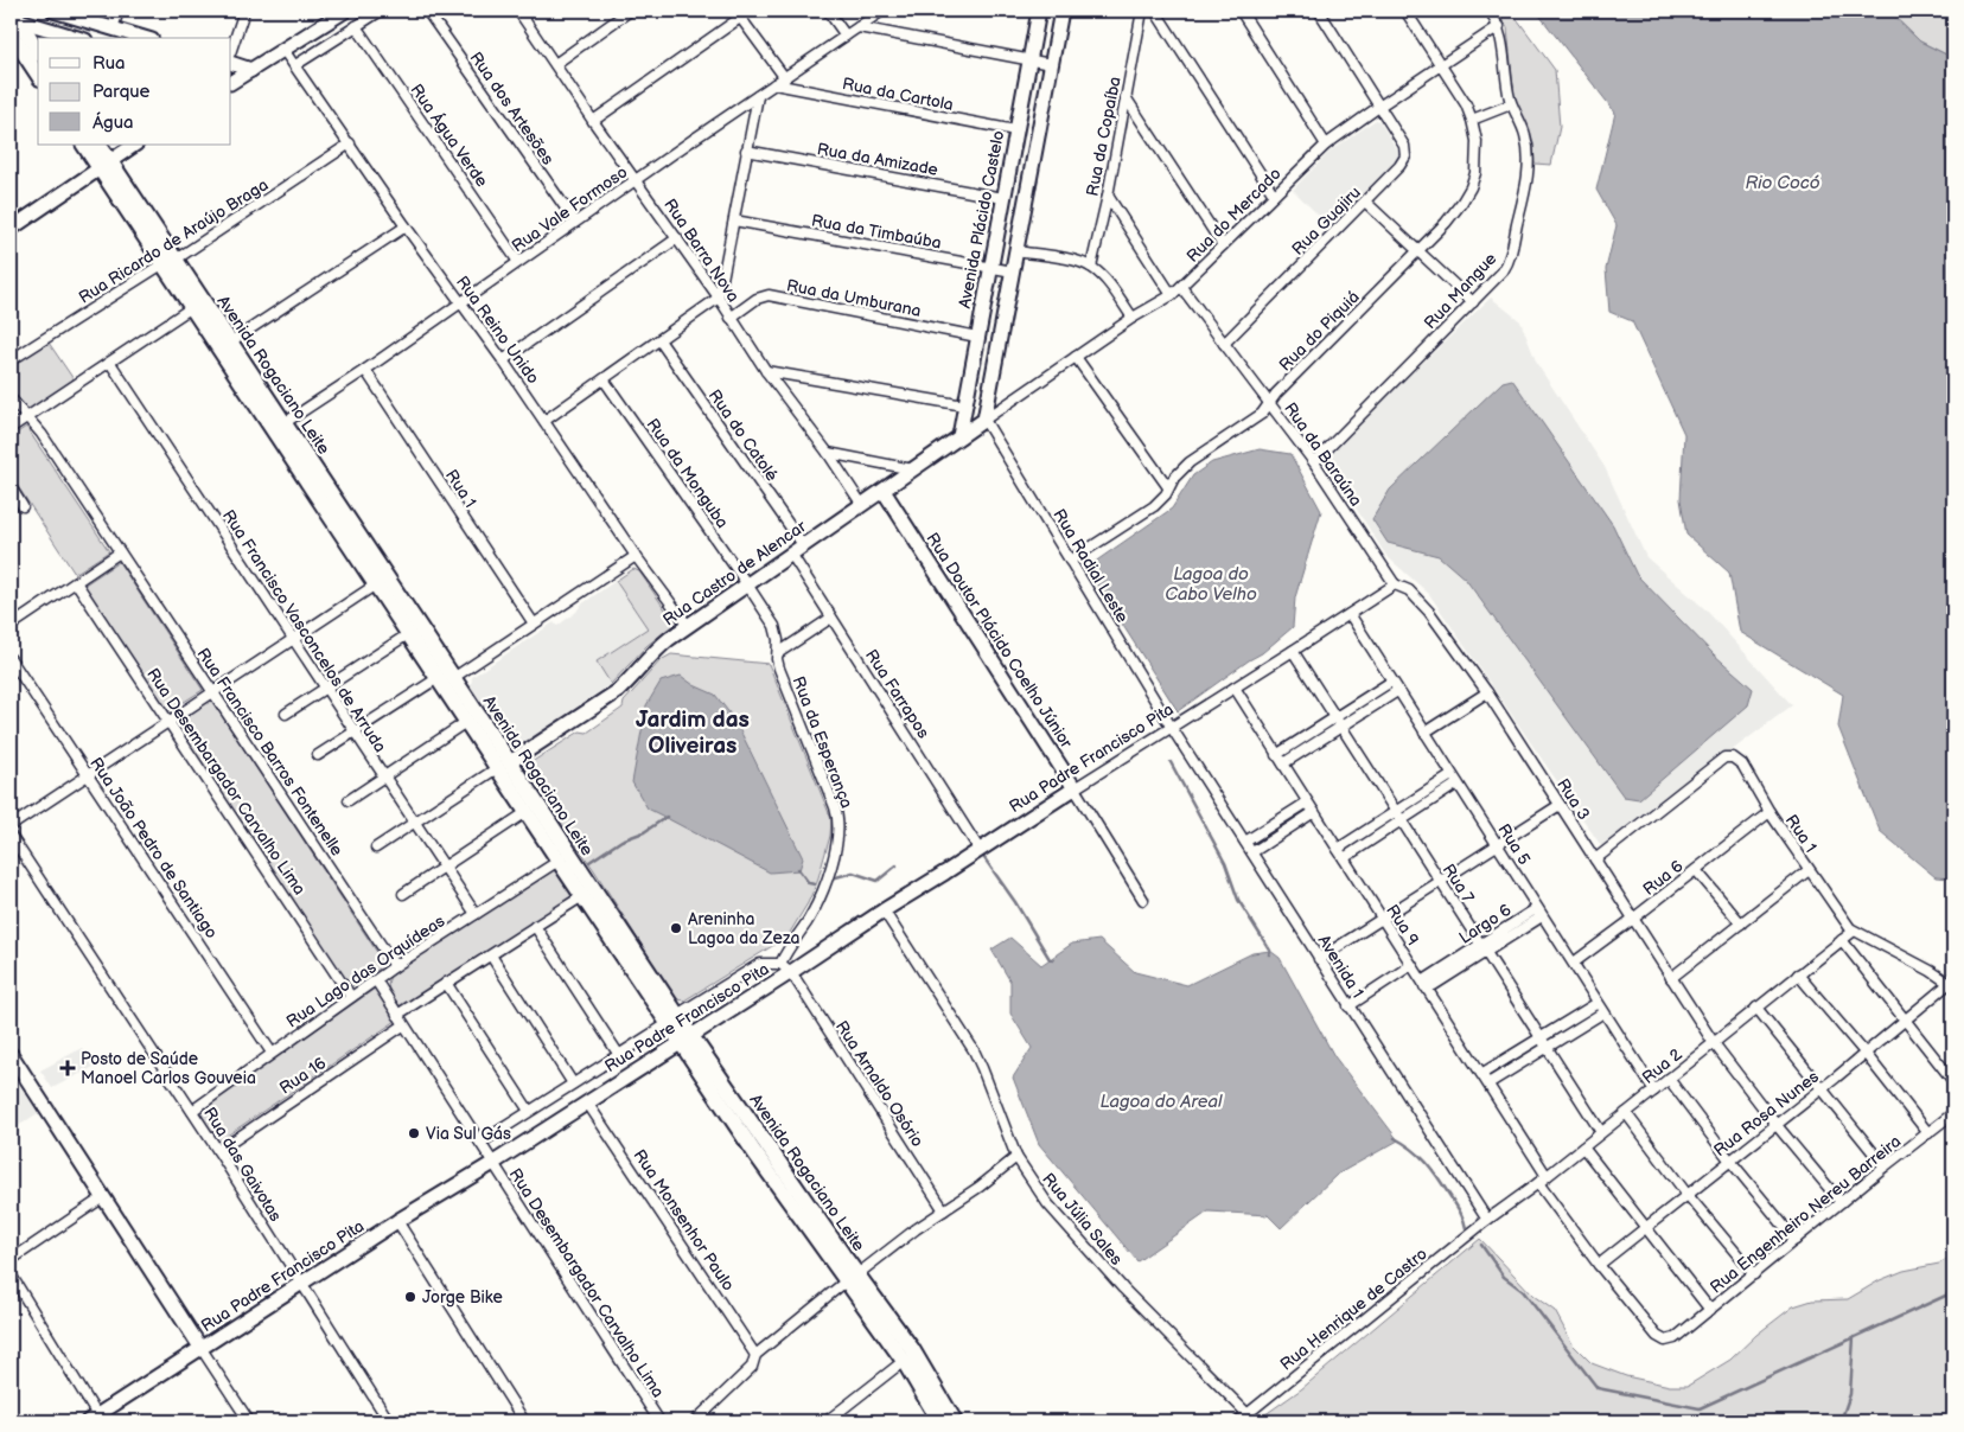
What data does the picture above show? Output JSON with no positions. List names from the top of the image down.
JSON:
{
  "streets": {
    "main road": ["Avenida Rogaciano Leite"],
    "street": [
      "Rua da Cartola",
      "Rua dos Artesões",
      "Rua Água Verde",
      "Rua da Copaíba",
      "Rua da Amizade",
      "Rua Vale Formoso",
      "Rua do Mercado",
      "Avenida Plácido Castelo",
      "Rua Guajiru",
      "Rua da Timbaúba",
      "Rua Ricardo de Araújo Braga",
      "Rua Barra Nova",
      "Rua Mangue",
      "Rua da Umburana",
      "Rua Reino Unido",
      "Rua do Piquiá",
      "Rua do Catolé",
      "Rua da Baraúna",
      "Rua da Monguba",
      "Rua 1",
      "Rua Radial Leste",
      "Rua Castro de Alencar",
      "Rua Francisco Vasconcelos de Arruda",
      "Rua Doutor Plácido Coelho Júnior",
      "Rua Farrapos",
      "Rua da Esperança",
      "Rua Francisco Barros Fontenelle",
      "Rua Padre Francisco Pita",
      "Rua Desembargador Carvalho Lima",
      "Rua 3",
      "Rua 5",
      "Rua João Pedro de Santiago",
      "Rua 6",
      "Rua 7",
      "Largo 6",
      "Rua 9",
      "Avenida 1",
      "Rua Lago das Orquídeas",
      "Rua 2",
      "Rua 16",
      "Rua Arnaldo Osório",
      "Rua Rosa Nunes",
      "Rua das Gaivotas",
      "Rua Engenheiro Nereu Barreira",
      "Rua Júlia Sales",
      "Rua Monsenhor Paulo",
      "Rua Henrique de Castro"
    ]
  },
  "crossings": [
    ["Rua da Cartola", "Rua Vale Formoso"],
    ["Rua da Cartola", "Avenida Plácido Castelo"],
    ["Rua dos Artesões", "Rua Vale Formoso"],
    ["Rua Água Verde", "Rua Vale Formoso"],
    ["Rua da Amizade", "Avenida Plácido Castelo"],
    ["Rua Vale Formoso", "Rua Barra Nova"],
    ["Rua Vale Formoso", "Rua Reino Unido"],
    ["Rua Vale Formoso", "Avenida Rogaciano Leite"],
    ["Rua Vale Formoso", "Rua 1"],
    ["Rua do Mercado", "Rua Guajiru"],
    ["Rua do Mercado", "Rua Mangue"],
    ["Rua do Mercado", "Rua do Piquiá"],
    ["Rua do Mercado", "Rua da Baraúna"],
    ["Rua do Mercado", "Rua Radial Leste"],
    ["Rua do Mercado", "Rua Castro de Alencar"],
    ["Avenida Plácido Castelo", "Rua da Timbaúba"],
    ["Avenida Plácido Castelo", "Rua da Umburana"],
    ["Avenida Plácido Castelo", "Rua Castro de Alencar"],
    ["Rua Guajiru", "Rua da Baraúna"],
    ["Rua Ricardo de Araújo Braga", "Rua Reino Unido"],
    ["Rua Ricardo de Araújo Braga", "Avenida Rogaciano Leite"],
    ["Rua Barra Nova", "Rua da Umburana"],
    ["Rua Barra Nova", "Rua Castro de Alencar"],
    ["Rua Mangue", "Rua da Baraúna"],
    ["Rua Reino Unido", "Rua Castro de Alencar"],
    ["Rua do Piquiá", "Rua da Baraúna"],
    ["Rua do Piquiá", "Rua Radial Leste"],
    ["Avenida Rogaciano Leite", "Rua Castro de Alencar"],
    ["Avenida Rogaciano Leite", "Rua Padre Francisco Pita"],
    ["Avenida Rogaciano Leite", "Rua Lago das Orquídeas"],
    ["Rua do Catolé", "Rua Castro de Alencar"],
    ["Rua da Baraúna", "Rua Padre Francisco Pita"],
    ["Rua da Baraúna", "Rua 3"],
    ["Rua da Monguba", "Rua Castro de Alencar"],
    ["Rua da Monguba", "Rua da Esperança"],
    ["Rua 1", "Rua 3"],
    ["Rua 1", "Rua 6"],
    ["Rua 1", "Rua 2"],
    ["Rua Radial Leste", "Rua Castro de Alencar"],
    ["Rua Radial Leste", "Rua Padre Francisco Pita"],
    ["Rua Radial Leste", "Avenida 1"],
    ["Rua Castro de Alencar", "Rua Doutor Plácido Coelho Júnior"],
    ["Rua Castro de Alencar", "Rua Farrapos"],
    ["Rua Castro de Alencar", "Rua da Esperança"],
    ["Rua Francisco Vasconcelos de Arruda", "Rua Lago das Orquídeas"],
    ["Rua Doutor Plácido Coelho Júnior", "Rua Padre Francisco Pita"],
    ["Rua Farrapos", "Rua Padre Francisco Pita"],
    ["Rua da Esperança", "Rua Padre Francisco Pita"],
    ["Rua da Esperança", "Rua Arnaldo Osório"],
    ["Rua Francisco Barros Fontenelle", "Rua Lago das Orquídeas"],
    ["Rua Padre Francisco Pita", "Rua Desembargador Carvalho Lima"],
    ["Rua Padre Francisco Pita", "Rua 3"],
    ["Rua Padre Francisco Pita", "Rua 5"],
    ["Rua Padre Francisco Pita", "Rua 7"],
    ["Rua Padre Francisco Pita", "Rua 9"],
    ["Rua Padre Francisco Pita", "Avenida 1"],
    ["Rua Padre Francisco Pita", "Rua Arnaldo Osório"],
    ["Rua Padre Francisco Pita", "Rua das Gaivotas"],
    ["Rua Padre Francisco Pita", "Rua Júlia Sales"],
    ["Rua Padre Francisco Pita", "Rua Monsenhor Paulo"],
    ["Rua Desembargador Carvalho Lima", "Rua Lago das Orquídeas"],
    ["Rua Desembargador Carvalho Lima", "Rua 16"],
    ["Rua 3", "Rua 6"],
    ["Rua 3", "Rua 2"],
    ["Rua 3", "Rua Rosa Nunes"],
    ["Rua 3", "Rua Engenheiro Nereu Barreira"],
    ["Rua 5", "Rua 6"],
    ["Rua 5", "Largo 6"],
    ["Rua 5", "Rua 2"],
    ["Rua João Pedro de Santiago", "Rua Lago das Orquídeas"],
    ["Rua 7", "Largo 6"],
    ["Rua 7", "Rua 2"],
    ["Largo 6", "Rua 9"],
    ["Rua 9", "Rua 2"],
    ["Avenida 1", "Rua 2"],
    ["Avenida 1", "Rua Henrique de Castro"],
    ["Rua Lago das Orquídeas", "Rua das Gaivotas"],
    ["Rua 2", "Rua Henrique de Castro"],
    ["Rua 16", "Rua das Gaivotas"],
    ["Rua Rosa Nunes", "Rua Engenheiro Nereu Barreira"],
    ["Rua Júlia Sales", "Rua Henrique de Castro"]
  ],
  "districts": ["Jardim das Oliveiras"],
  "water": ["Rio Cocó", "Lagoa do Cabo Velho", "Lagoa do Areal"],
  "places": {
    "other": ["Areninha Lagoa da Zeza", "Via Sul Gás", "Jorge Bike"],
    "health": ["Posto de Saúde Manoel Carlos Gouveia"]
  },
  "legend": ["Rua", "Parque", "Água"]
}
